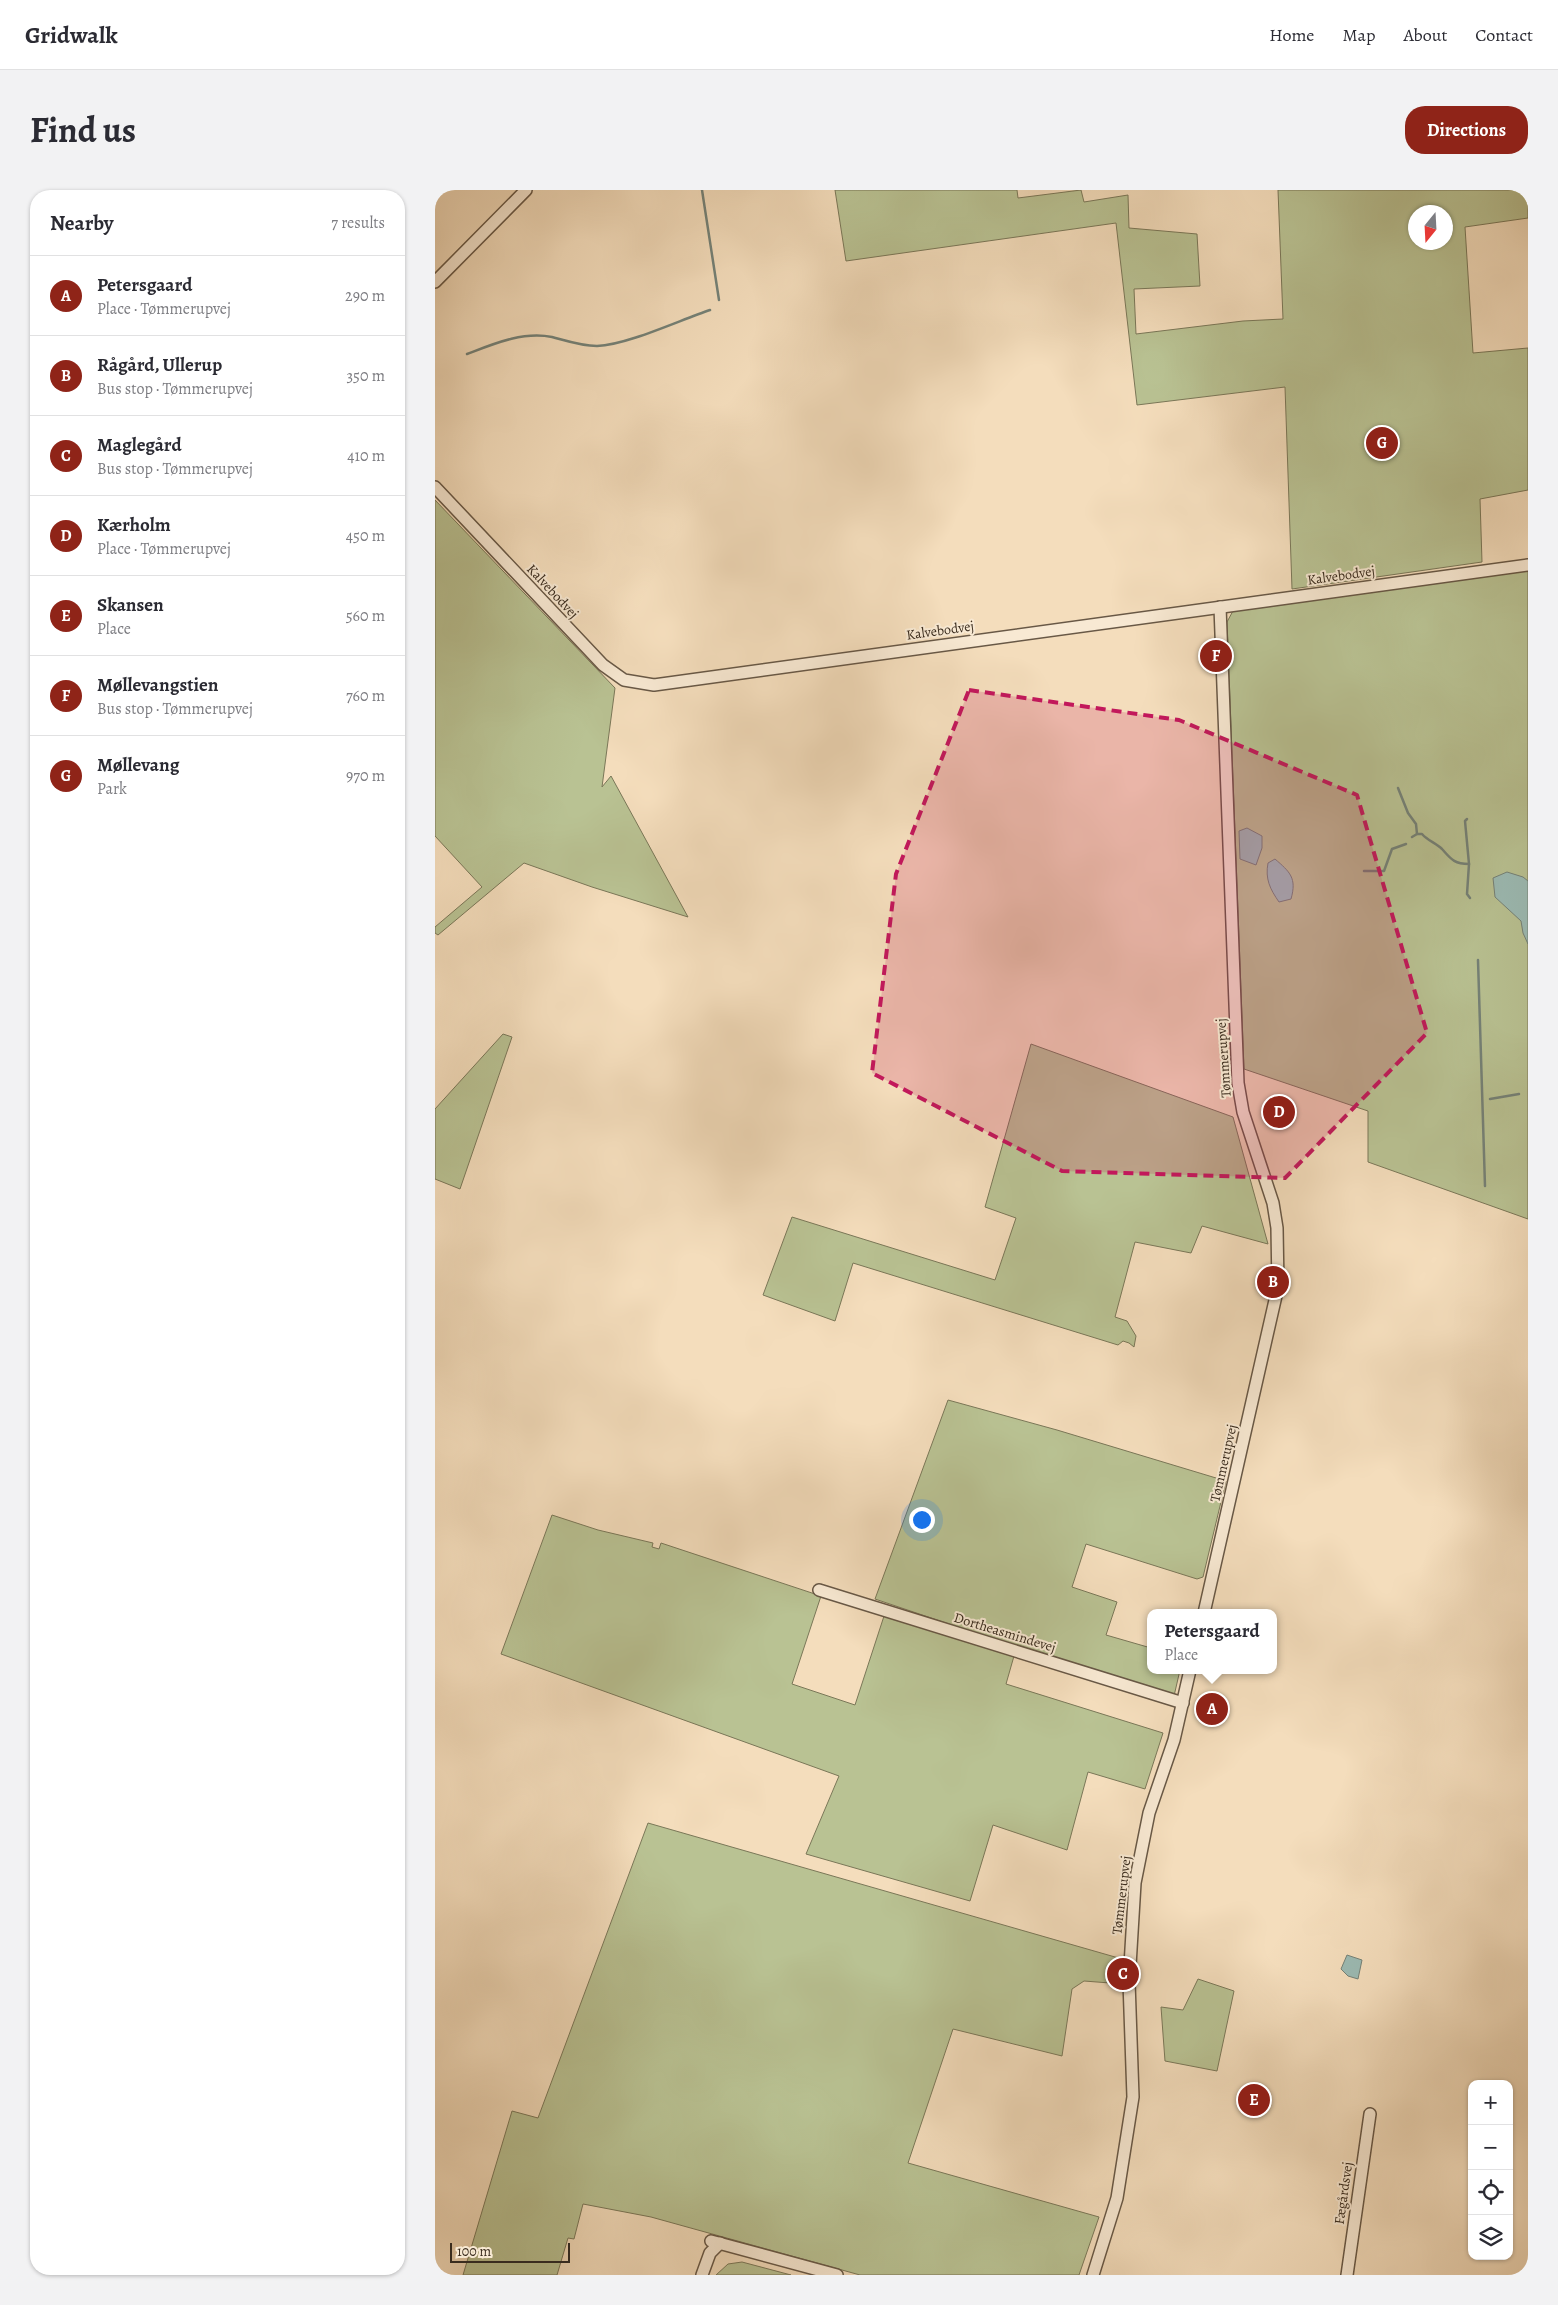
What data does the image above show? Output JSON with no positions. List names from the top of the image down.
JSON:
{
  "streets": {
    "street": [
      "Kalvebodvej",
      "Tømmerupvej",
      "Dortheasmindevej",
      "Fægårdsvej"
    ]
  },
  "crossings": [
    ["Kalvebodvej", "Tømmerupvej"],
    ["Tømmerupvej", "Dortheasmindevej"]
  ],
  "scale_bar": "100 m",
  "north": "bottom",
  "page": {
    "header": "Gridwalk",
    "nav": [
      "Home",
      "Map",
      "About",
      "Contact"
    ],
    "title": "Find us",
    "buttons": "Directions",
    "heading": ["Nearby", "7 results"],
    "list": [
      {
        "mark": "A",
        "name": "Petersgaard",
        "note": "Place · Tømmerupvej",
        "value": "290 m"
      },
      {
        "mark": "B",
        "name": "Rågård, Ullerup",
        "note": "Bus stop · Tømmerupvej",
        "value": "350 m"
      },
      {
        "mark": "C",
        "name": "Maglegård",
        "note": "Bus stop · Tømmerupvej",
        "value": "410 m"
      },
      {
        "mark": "D",
        "name": "Kærholm",
        "note": "Place · Tømmerupvej",
        "value": "450 m"
      },
      {
        "mark": "E",
        "name": "Skansen",
        "note": "Place",
        "value": "560 m"
      },
      {
        "mark": "F",
        "name": "Møllevangstien",
        "note": "Bus stop · Tømmerupvej",
        "value": "760 m"
      },
      {
        "mark": "G",
        "name": "Møllevang",
        "note": "Park",
        "value": "970 m"
      }
    ],
    "pins": [
      "G",
      "F",
      "D",
      "B",
      "A",
      "C",
      "E"
    ],
    "popup": ["Petersgaard", "Place"],
    "map_buttons": ["+", "−"],
    "scale": "100 m"
  }
}
